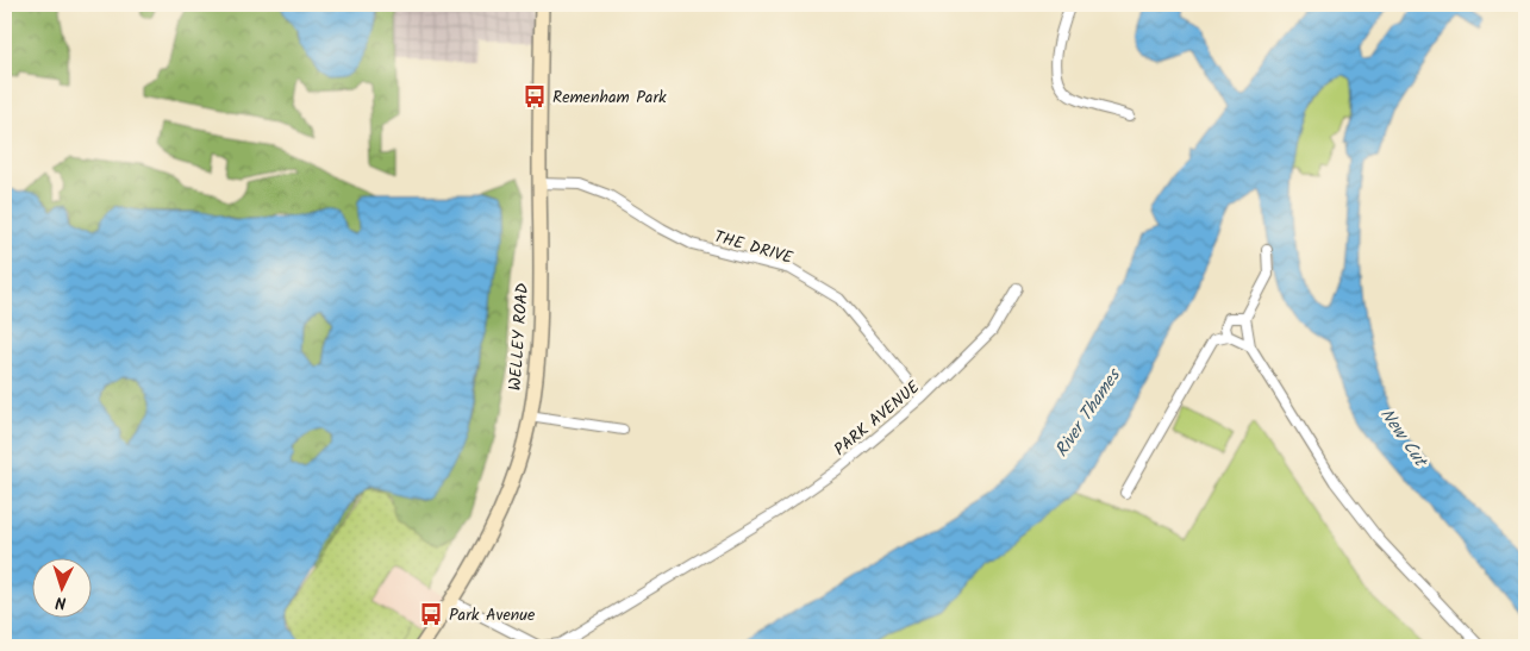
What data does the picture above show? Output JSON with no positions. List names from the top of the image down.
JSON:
{
  "streets": {
    "main road": ["WELLEY ROAD"],
    "street": ["THE DRIVE", "PARK AVENUE"]
  },
  "crossings": [
    ["THE DRIVE", "WELLEY ROAD"],
    ["THE DRIVE", "PARK AVENUE"],
    ["WELLEY ROAD", "PARK AVENUE"]
  ],
  "water": ["River Thames", "New Cut"],
  "places": {
    "bus stop": ["Remenham Park", "Park Avenue"]
  },
  "north": "bottom"
}
